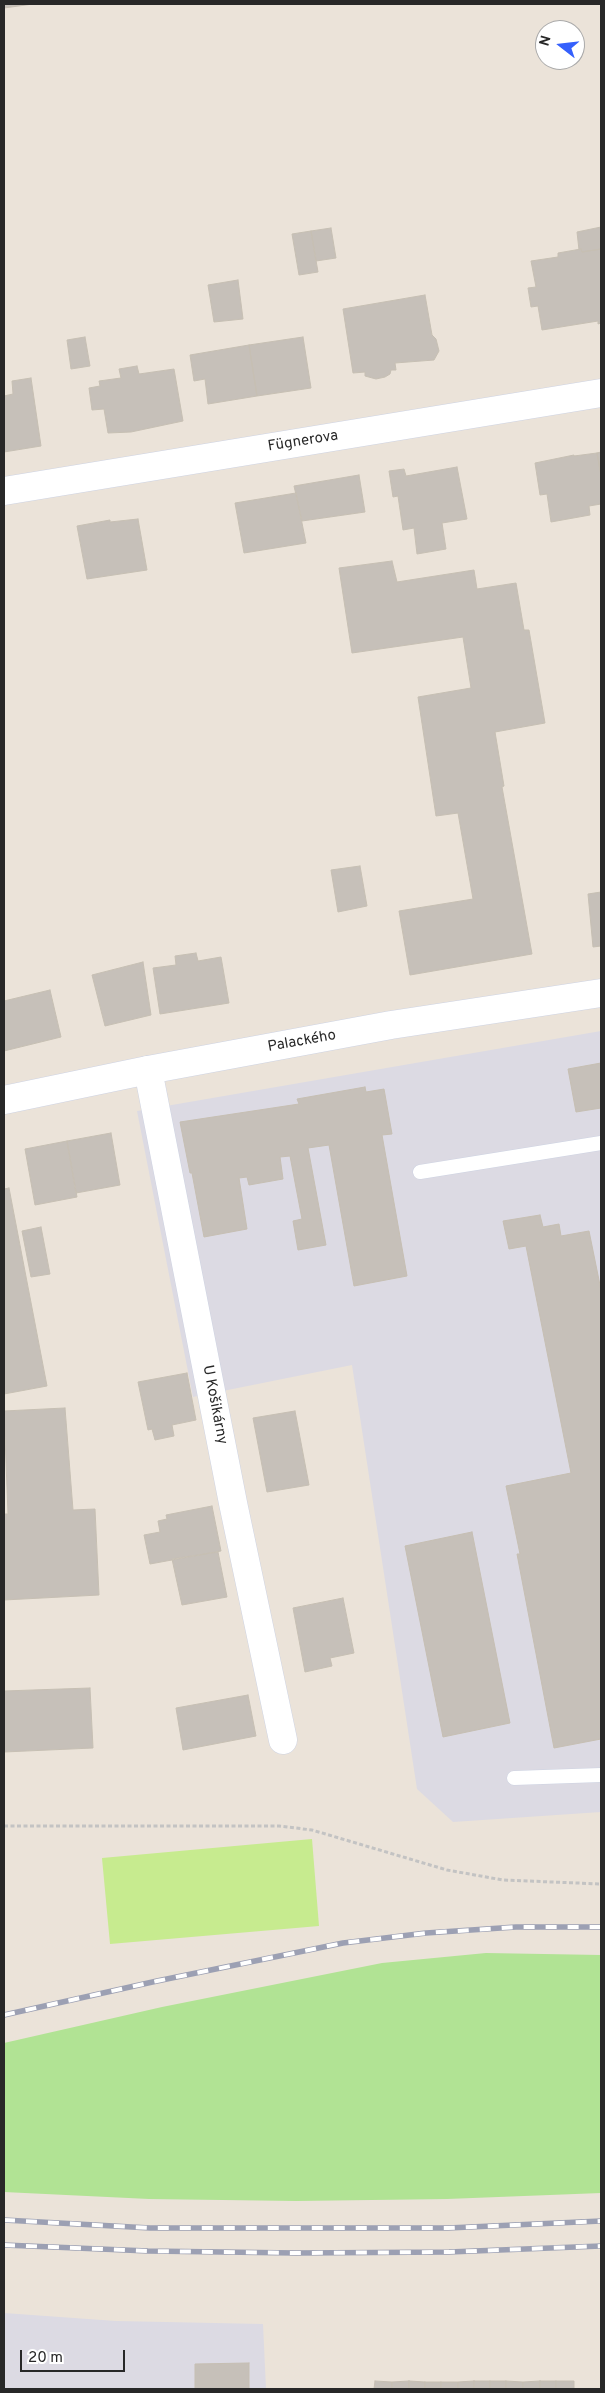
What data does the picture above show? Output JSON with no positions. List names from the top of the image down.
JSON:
{
  "streets": {
    "street": ["Fügnerova", "Palackého", "U Košikárny"]
  },
  "crossings": [
    ["Palackého", "U Košikárny"]
  ],
  "scale_bar": "20 m",
  "north": "left"
}
